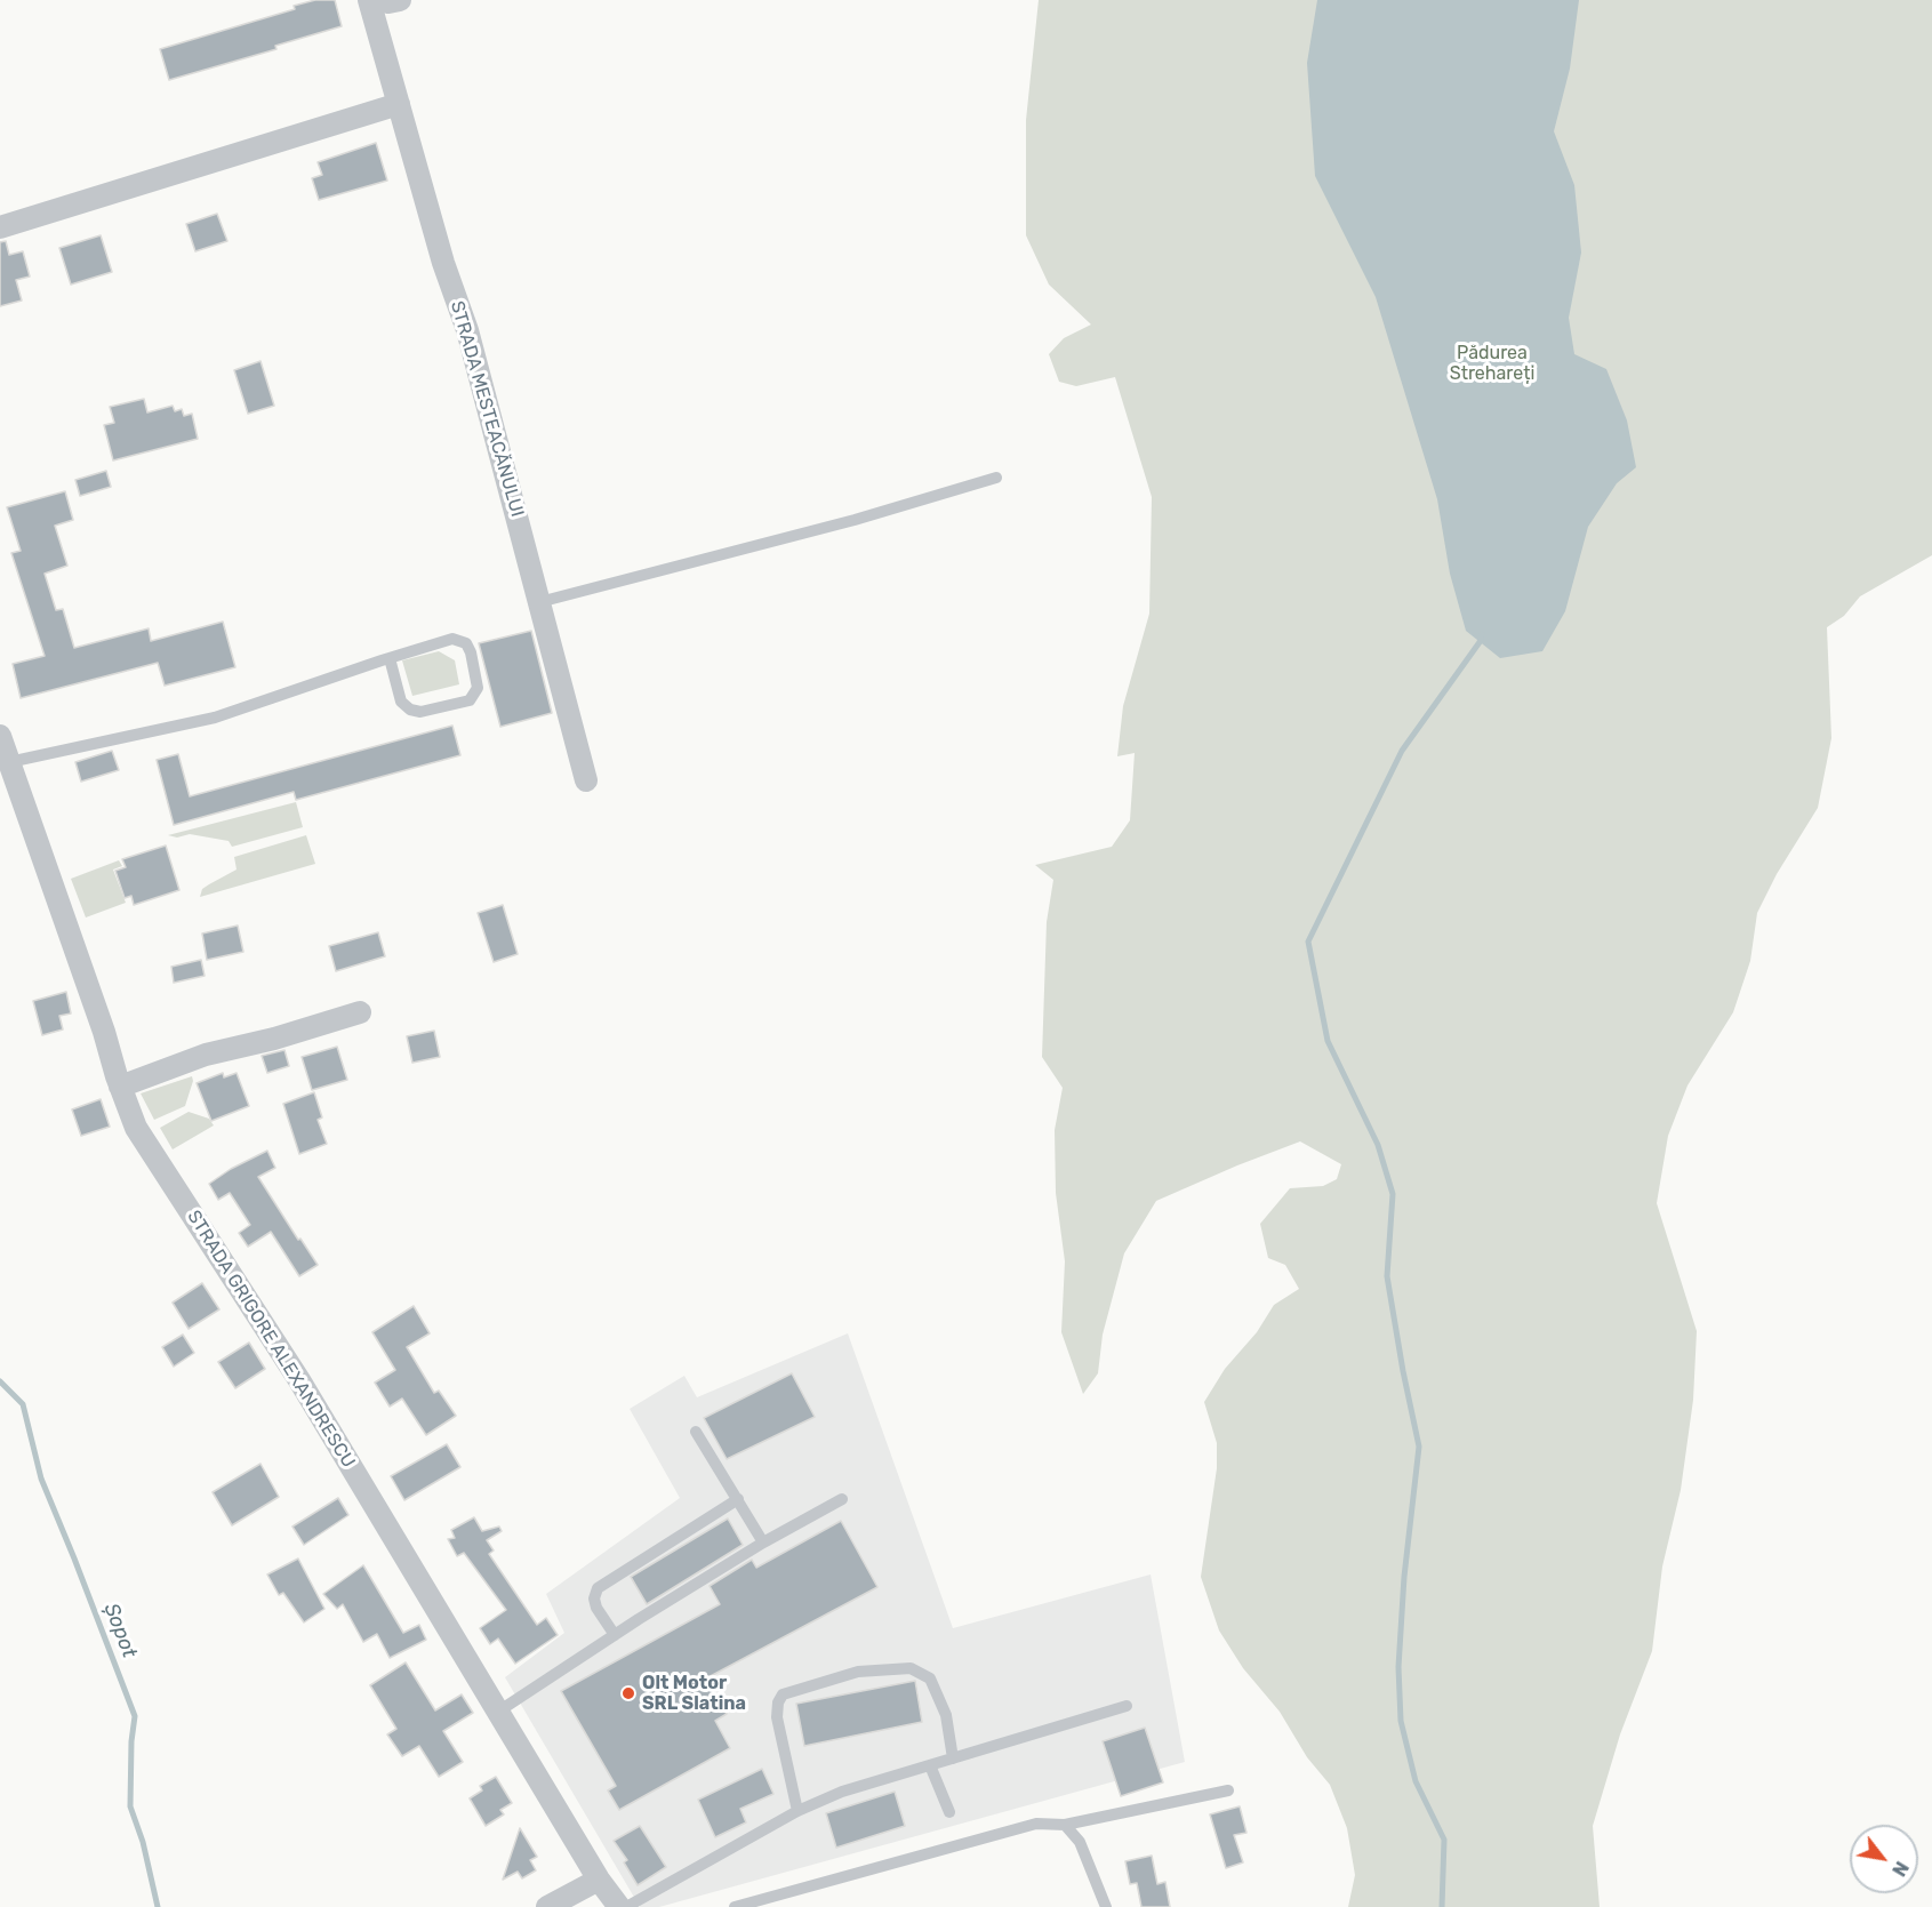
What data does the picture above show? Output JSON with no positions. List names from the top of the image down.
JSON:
{
  "streets": {
    "street": ["STRADA MESTEACĂNULUI", "STRADA GRIGORE ALEXANDRESCU"]
  },
  "water": ["Șopot"],
  "parks": ["Pădurea Strehareți"],
  "places": ["Olt Motor SRL Slatina"],
  "north": "bottom right"
}
